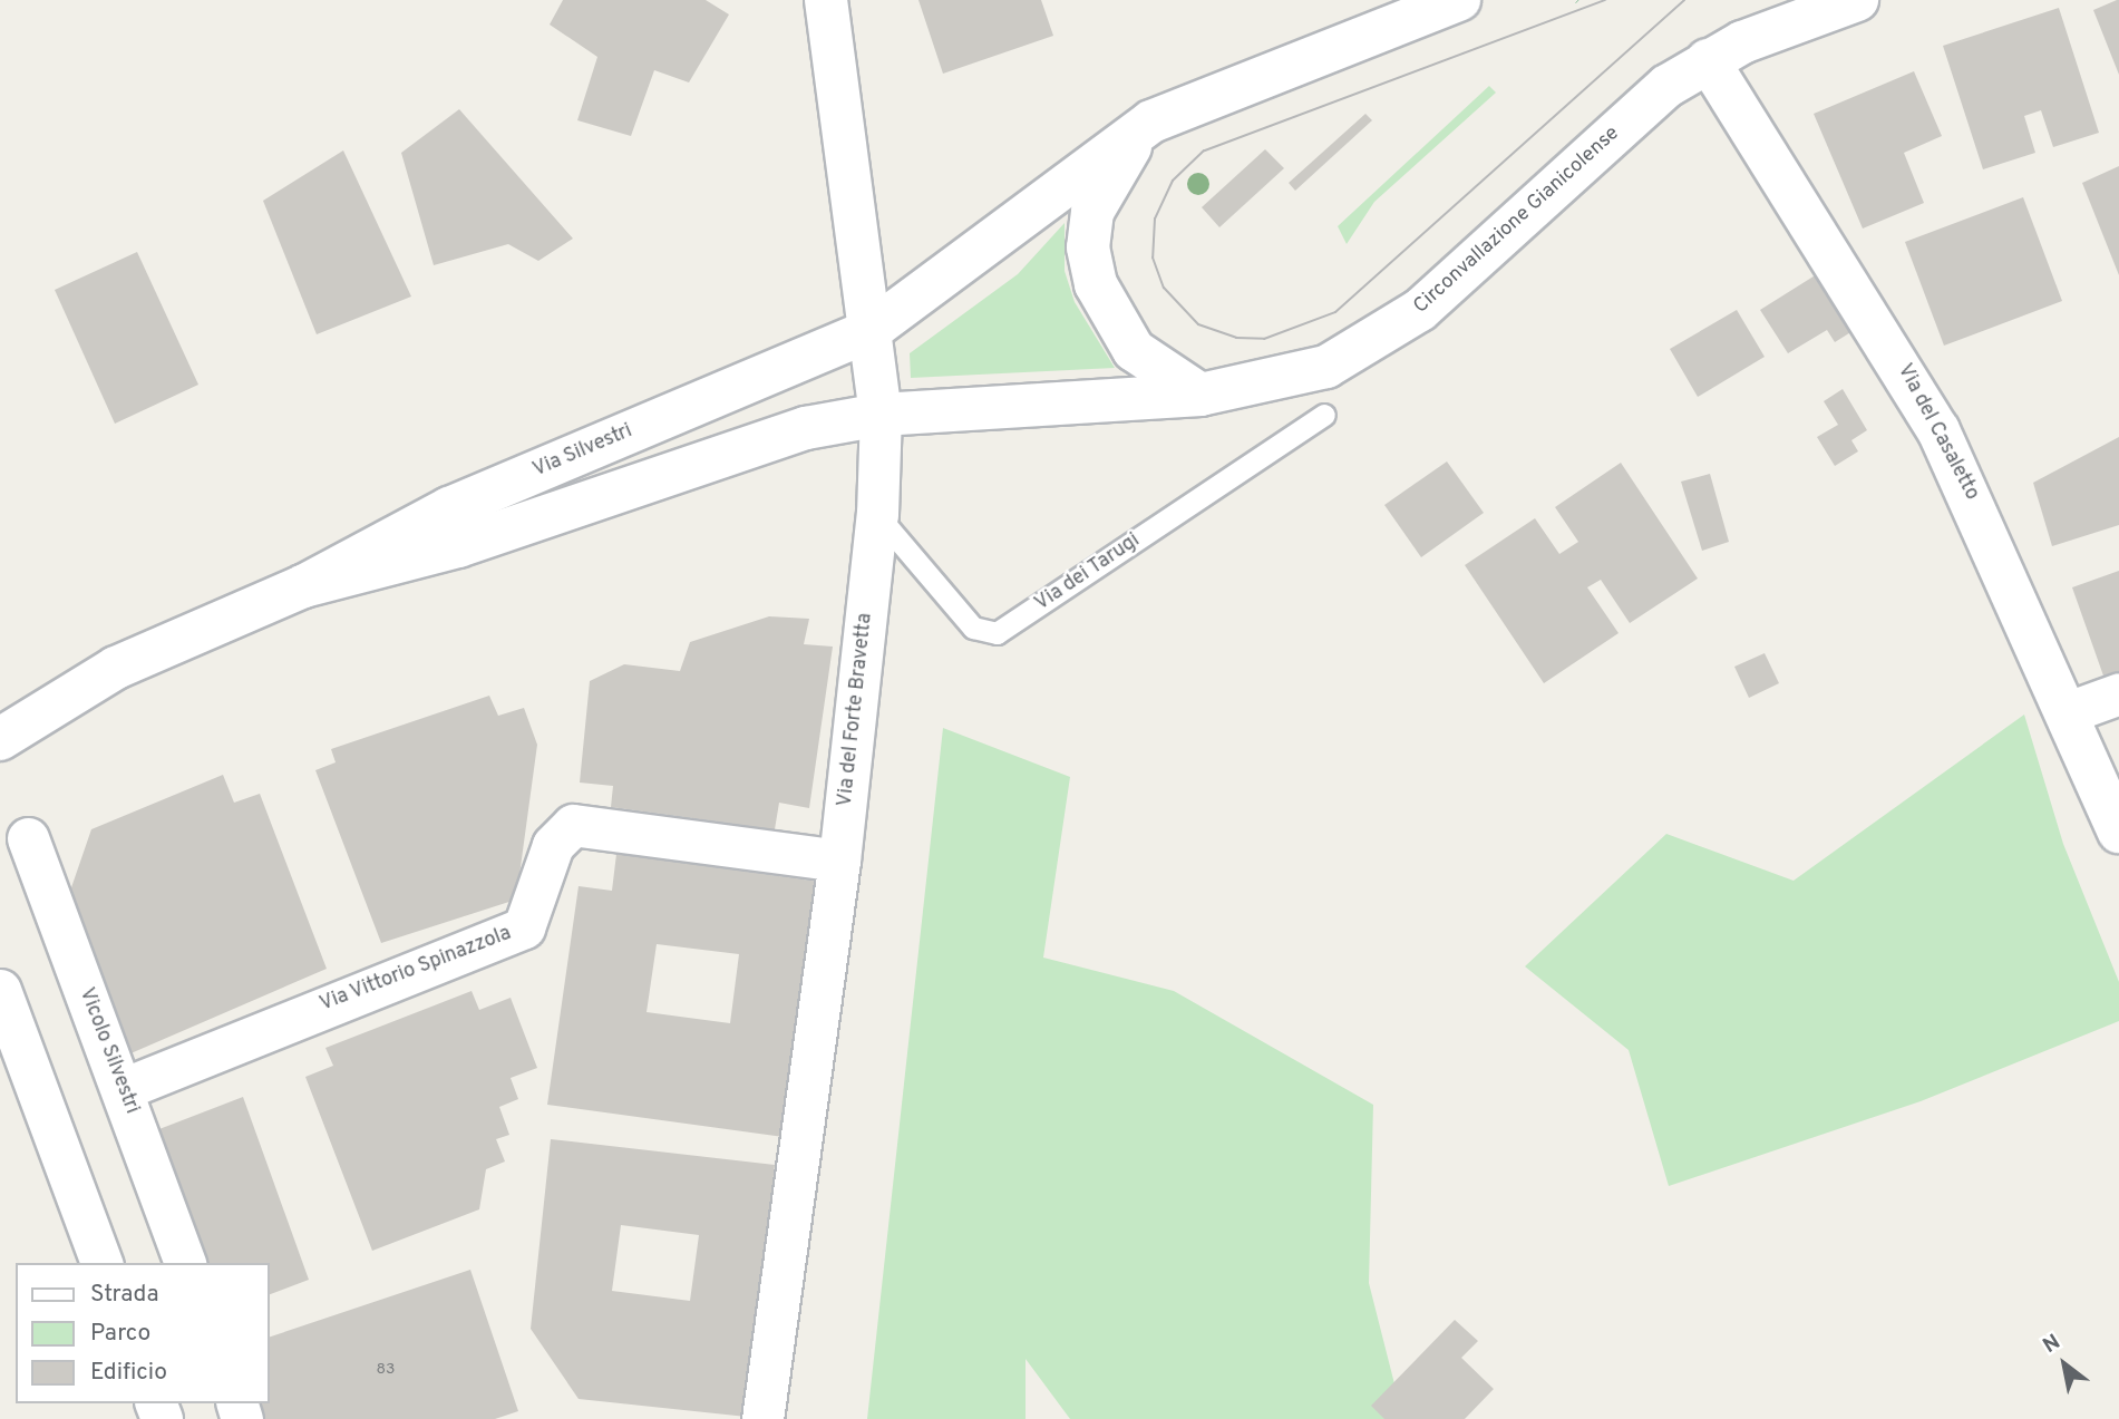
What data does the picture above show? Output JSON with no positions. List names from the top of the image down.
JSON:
{
  "streets": {
    "main road": [
      "Circonvallazione Gianicolense",
      "Via del Casaletto",
      "Via Silvestri",
      "Via del Forte Bravetta"
    ],
    "street": ["Via Vittorio Spinazzola", "Vicolo Silvestri"],
    "lane": ["Via dei Tarugi"]
  },
  "crossings": [
    ["Circonvallazione Gianicolense", "Via del Casaletto"],
    ["Circonvallazione Gianicolense", "Via Silvestri"],
    ["Circonvallazione Gianicolense", "Via del Forte Bravetta"],
    ["Via Silvestri", "Via del Forte Bravetta"],
    ["Via dei Tarugi", "Via del Forte Bravetta"],
    ["Via del Forte Bravetta", "Via Vittorio Spinazzola"],
    ["Via Vittorio Spinazzola", "Vicolo Silvestri"]
  ],
  "house_numbers": ["83"],
  "legend": ["Strada", "Parco", "Edificio"],
  "north": "top left"
}
